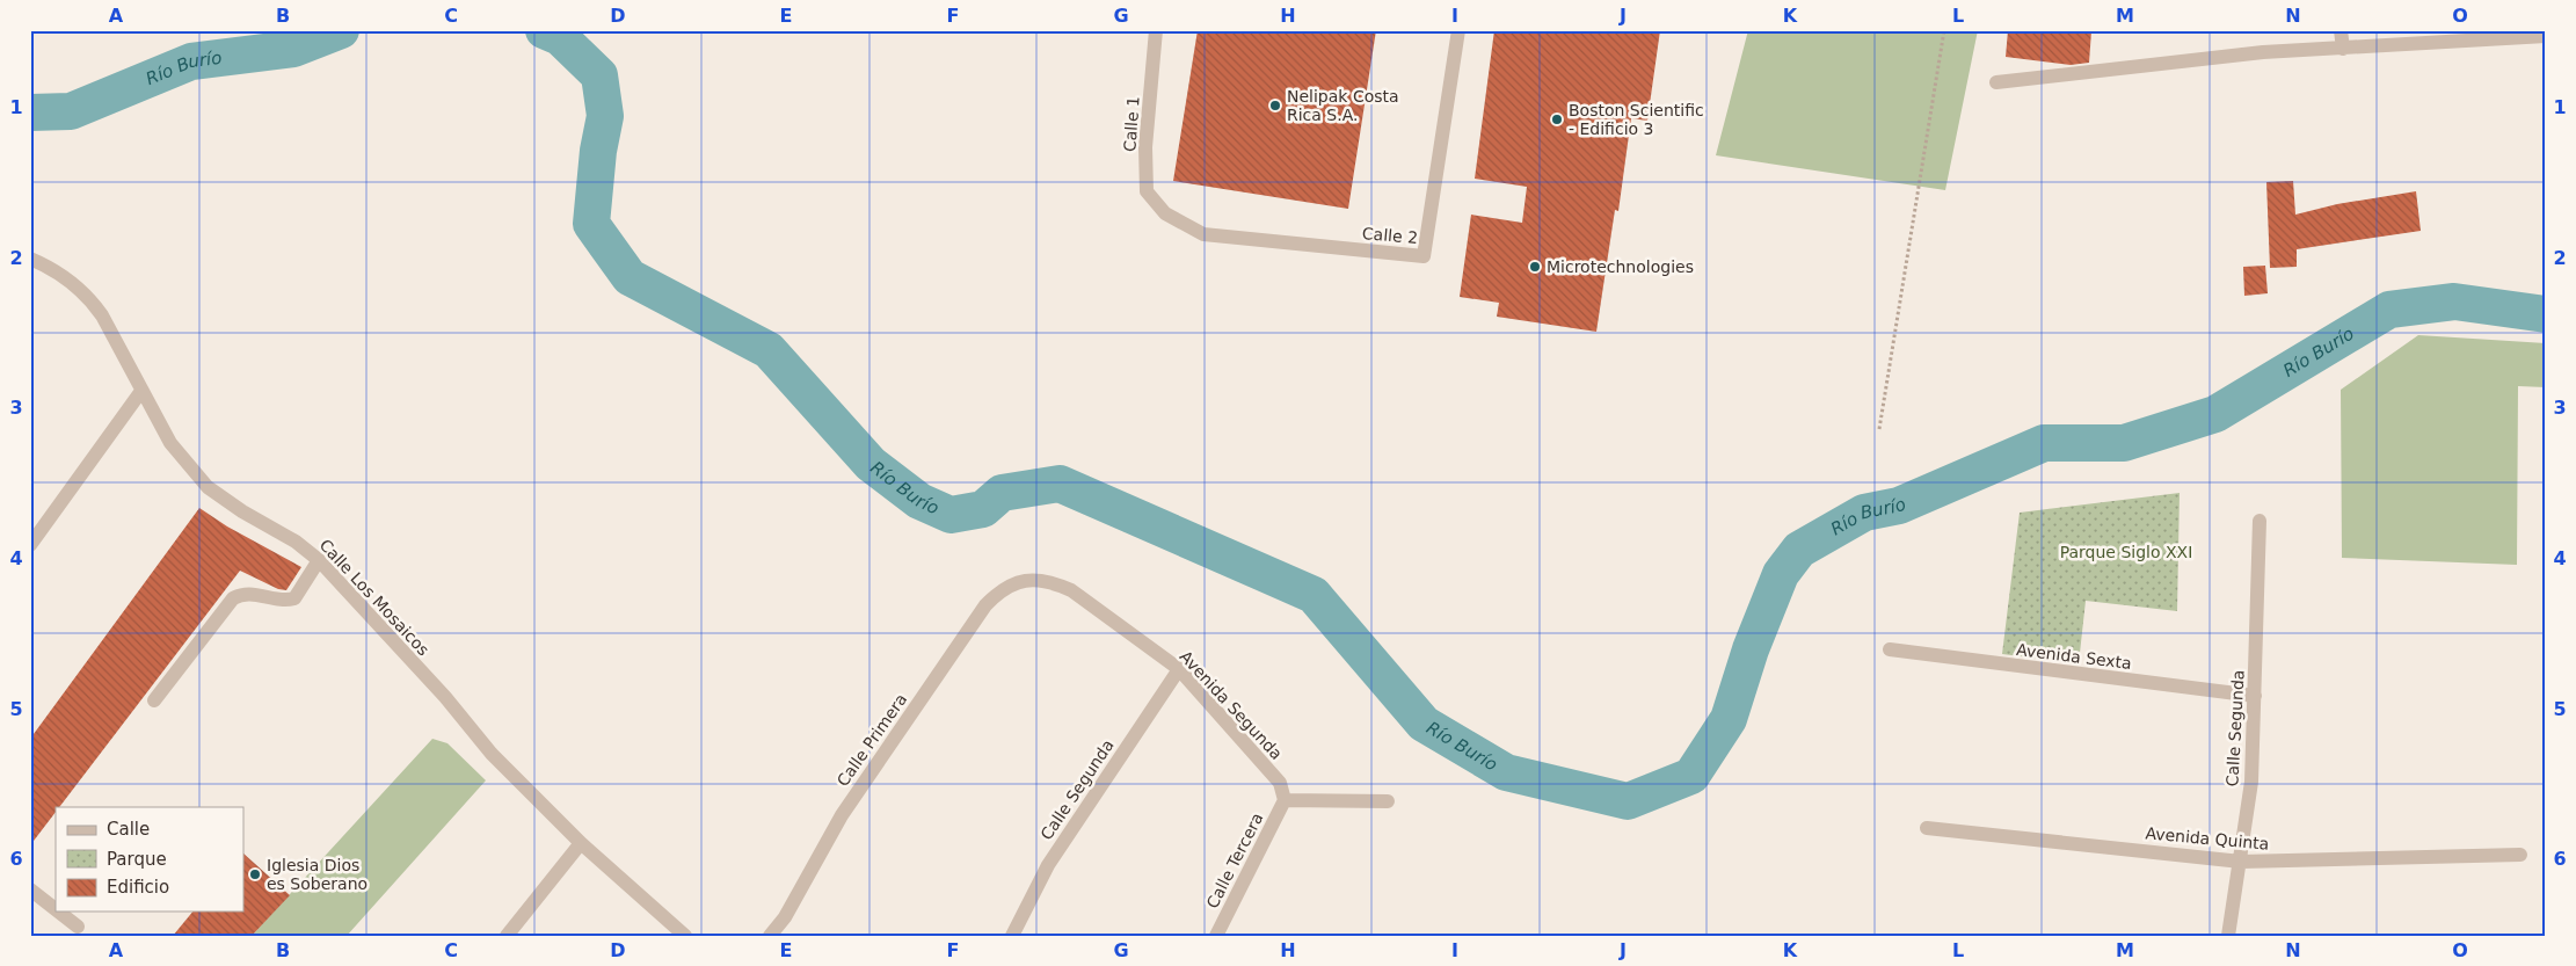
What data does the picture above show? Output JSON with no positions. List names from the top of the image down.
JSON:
{
  "streets": {
    "street": [
      "Calle 1",
      "Calle 2",
      "Calle Los Mosaicos",
      "Avenida Sexta",
      "Avenida Segunda",
      "Calle Segunda",
      "Calle Primera",
      "Avenida Quinta",
      "Calle Tercera"
    ]
  },
  "crossings": [
    ["Calle 1", "Calle 2"],
    ["Avenida Sexta", "Calle Segunda"],
    ["Avenida Segunda", "Calle Segunda"],
    ["Avenida Segunda", "Calle Primera"],
    ["Avenida Segunda", "Calle Tercera"],
    ["Calle Segunda", "Avenida Quinta"]
  ],
  "water": ["Río Burío"],
  "parks": ["Parque Siglo XXI"],
  "places": [
    "Nelipak Costa Rica S.A.",
    "Boston Scientific - Edificio 3",
    "Microtechnologies",
    "Iglesia Dios es Soberano"
  ],
  "legend": ["Calle", "Parque", "Edificio"],
  "grid": {
    "columns": [
      "A",
      "B",
      "C",
      "D",
      "E",
      "F",
      "G",
      "H",
      "I",
      "J",
      "K",
      "L",
      "M",
      "N",
      "O"
    ],
    "rows": [
      "1",
      "2",
      "3",
      "4",
      "5",
      "6"
    ]
  }
}
